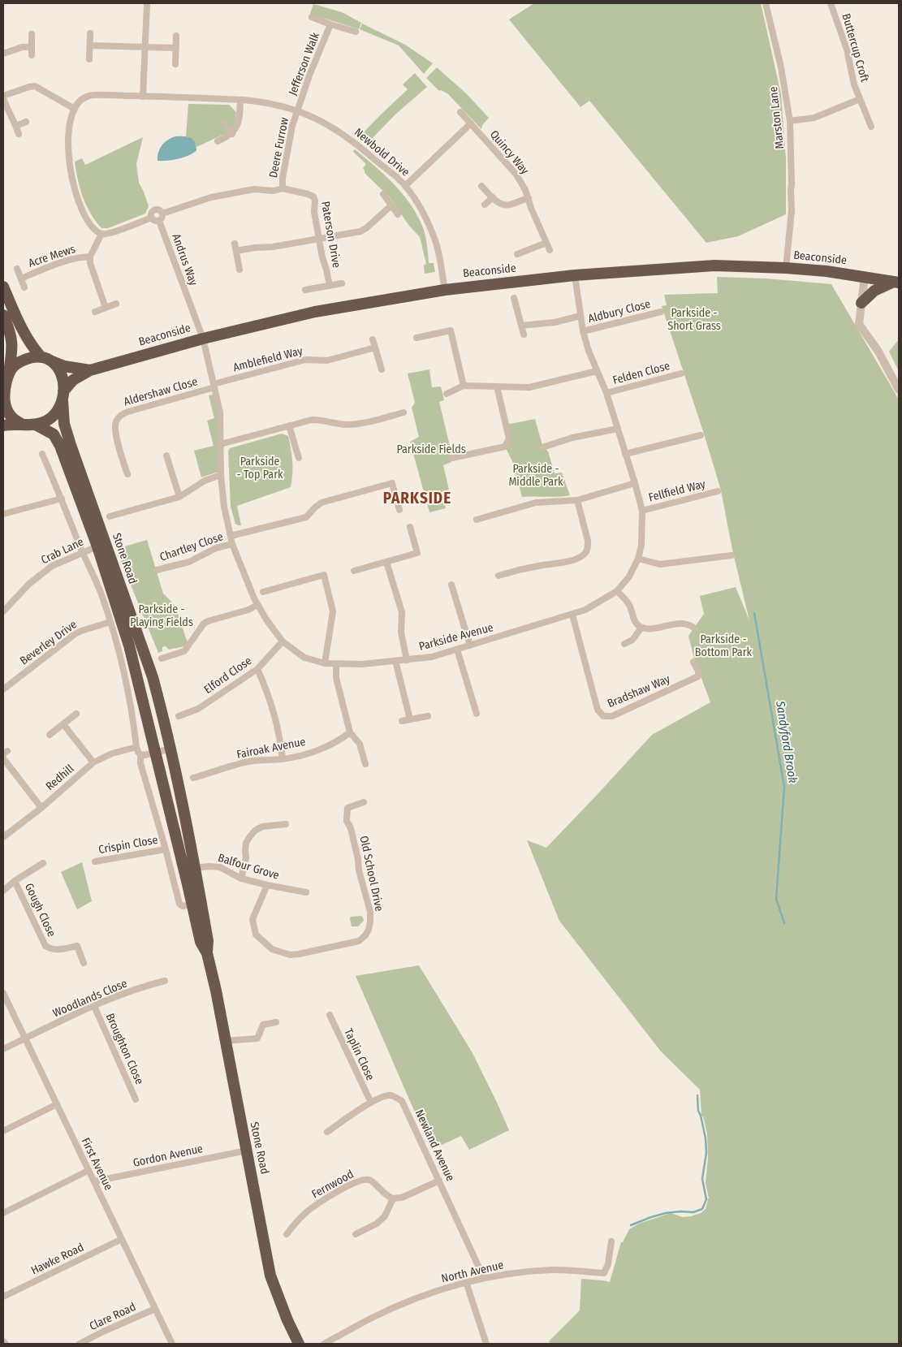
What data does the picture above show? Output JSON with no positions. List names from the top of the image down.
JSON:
{
  "streets": {
    "highway": ["Beaconside", "Stone Road"],
    "street": [
      "Buttercup Croft",
      "Jefferson Walk",
      "Marston Lane",
      "Deere Furrow",
      "Newbold Drive",
      "Quincy Way",
      "Paterson Drive",
      "Acre Mews",
      "Andrus Way",
      "Aldbury Close",
      "Amblefield Way",
      "Felden Close",
      "Aldershaw Close",
      "Fellfield Way",
      "Chartley Close",
      "Crab Lane",
      "Parkside Avenue",
      "Beverley Drive",
      "Elford Close",
      "Bradshaw Way",
      "Fairoak Avenue",
      "Redhill",
      "Crispin Close",
      "Balfour Grove",
      "Old School Drive",
      "Gough Close",
      "Woodlands Close",
      "Broughton Close",
      "Taplin Close",
      "Newland Avenue",
      "Gordon Avenue",
      "First Avenue",
      "Fernwood",
      "Hawke Road",
      "North Avenue",
      "Clare Road"
    ]
  },
  "crossings": [
    ["Buttercup Croft", "Marston Lane"],
    ["Jefferson Walk", "Deere Furrow"],
    ["Jefferson Walk", "Newbold Drive"],
    ["Marston Lane", "Beaconside"],
    ["Deere Furrow", "Newbold Drive"],
    ["Deere Furrow", "Paterson Drive"],
    ["Newbold Drive", "Beaconside"],
    ["Paterson Drive", "Andrus Way"],
    ["Beaconside", "Andrus Way"],
    ["Beaconside", "Stone Road"],
    ["Beaconside", "Parkside Avenue"],
    ["Andrus Way", "Parkside Avenue"],
    ["Aldbury Close", "Parkside Avenue"],
    ["Amblefield Way", "Aldershaw Close"],
    ["Amblefield Way", "Parkside Avenue"],
    ["Felden Close", "Parkside Avenue"],
    ["Aldershaw Close", "Parkside Avenue"],
    ["Fellfield Way", "Parkside Avenue"],
    ["Chartley Close", "Parkside Avenue"],
    ["Crab Lane", "Stone Road"],
    ["Stone Road", "Balfour Grove"],
    ["Stone Road", "Gordon Avenue"],
    ["Parkside Avenue", "Elford Close"],
    ["Parkside Avenue", "Bradshaw Way"],
    ["Balfour Grove", "Old School Drive"],
    ["Woodlands Close", "Broughton Close"],
    ["Woodlands Close", "First Avenue"],
    ["Taplin Close", "Newland Avenue"],
    ["Newland Avenue", "North Avenue"],
    ["Gordon Avenue", "First Avenue"],
    ["First Avenue", "Hawke Road"],
    ["First Avenue", "Clare Road"]
  ],
  "districts": ["PARKSIDE"],
  "water": ["Sandyford Brook"],
  "parks": [
    "Parkside - Short Grass",
    "Parkside Fields",
    "Parkside - Top Park",
    "Parkside - Middle Park",
    "Parkside - Playing Fields",
    "Parkside - Bottom Park"
  ]
}
